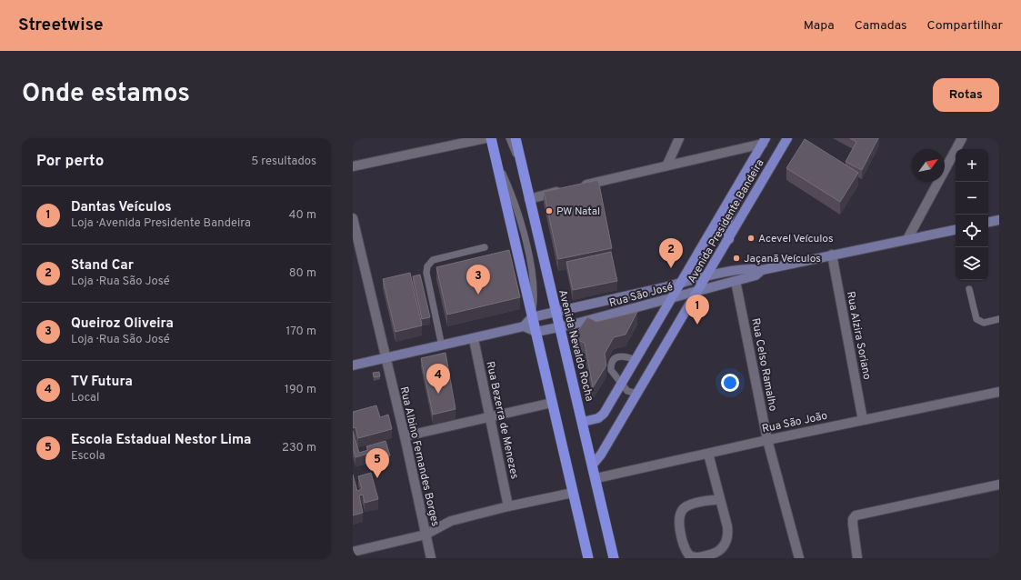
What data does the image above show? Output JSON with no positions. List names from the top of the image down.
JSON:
{
  "streets": {
    "highway": ["Avenida Nevaldo Rocha"],
    "main road": ["Avenida Presidente Bandeira", "Rua São José"],
    "street": [
      "Rua Alzira Soriano",
      "Rua Celso Ramalho",
      "Rua Bezerra de Menezes",
      "Rua São João",
      "Rua Albino Fernandes Borges"
    ]
  },
  "crossings": [
    ["Avenida Presidente Bandeira", "Rua São José"],
    ["Avenida Presidente Bandeira", "Avenida Nevaldo Rocha"],
    ["Rua São José", "Rua Alzira Soriano"],
    ["Rua São José", "Avenida Nevaldo Rocha"],
    ["Rua São José", "Rua Celso Ramalho"],
    ["Rua Alzira Soriano", "Rua São João"],
    ["Avenida Nevaldo Rocha", "Rua São João"],
    ["Rua Celso Ramalho", "Rua São João"]
  ],
  "places": ["PW Natal", "Acevel Veículos", "Jaçanã Veículos"],
  "north": "top right",
  "page": {
    "header": "Streetwise",
    "nav": ["Mapa", "Camadas", "Compartilhar"],
    "title": "Onde estamos",
    "buttons": "Rotas",
    "heading": ["Por perto", "5 resultados"],
    "map_buttons": ["+", "−"],
    "list": [
      {
        "mark": "1",
        "name": "Dantas Veículos",
        "note": "Loja · Avenida Presidente Bandeira",
        "value": "40 m"
      },
      {
        "mark": "2",
        "name": "Stand Car",
        "note": "Loja · Rua São José",
        "value": "80 m"
      },
      {
        "mark": "3",
        "name": "Queiroz Oliveira",
        "note": "Loja · Rua São José",
        "value": "170 m"
      },
      {
        "mark": "4",
        "name": "TV Futura",
        "note": "Local",
        "value": "190 m"
      },
      {
        "mark": "5",
        "name": "Escola Estadual Nestor Lima",
        "note": "Escola",
        "value": "230 m"
      }
    ],
    "pins": [
      "2",
      "3",
      "1",
      "4",
      "5"
    ]
  }
}
